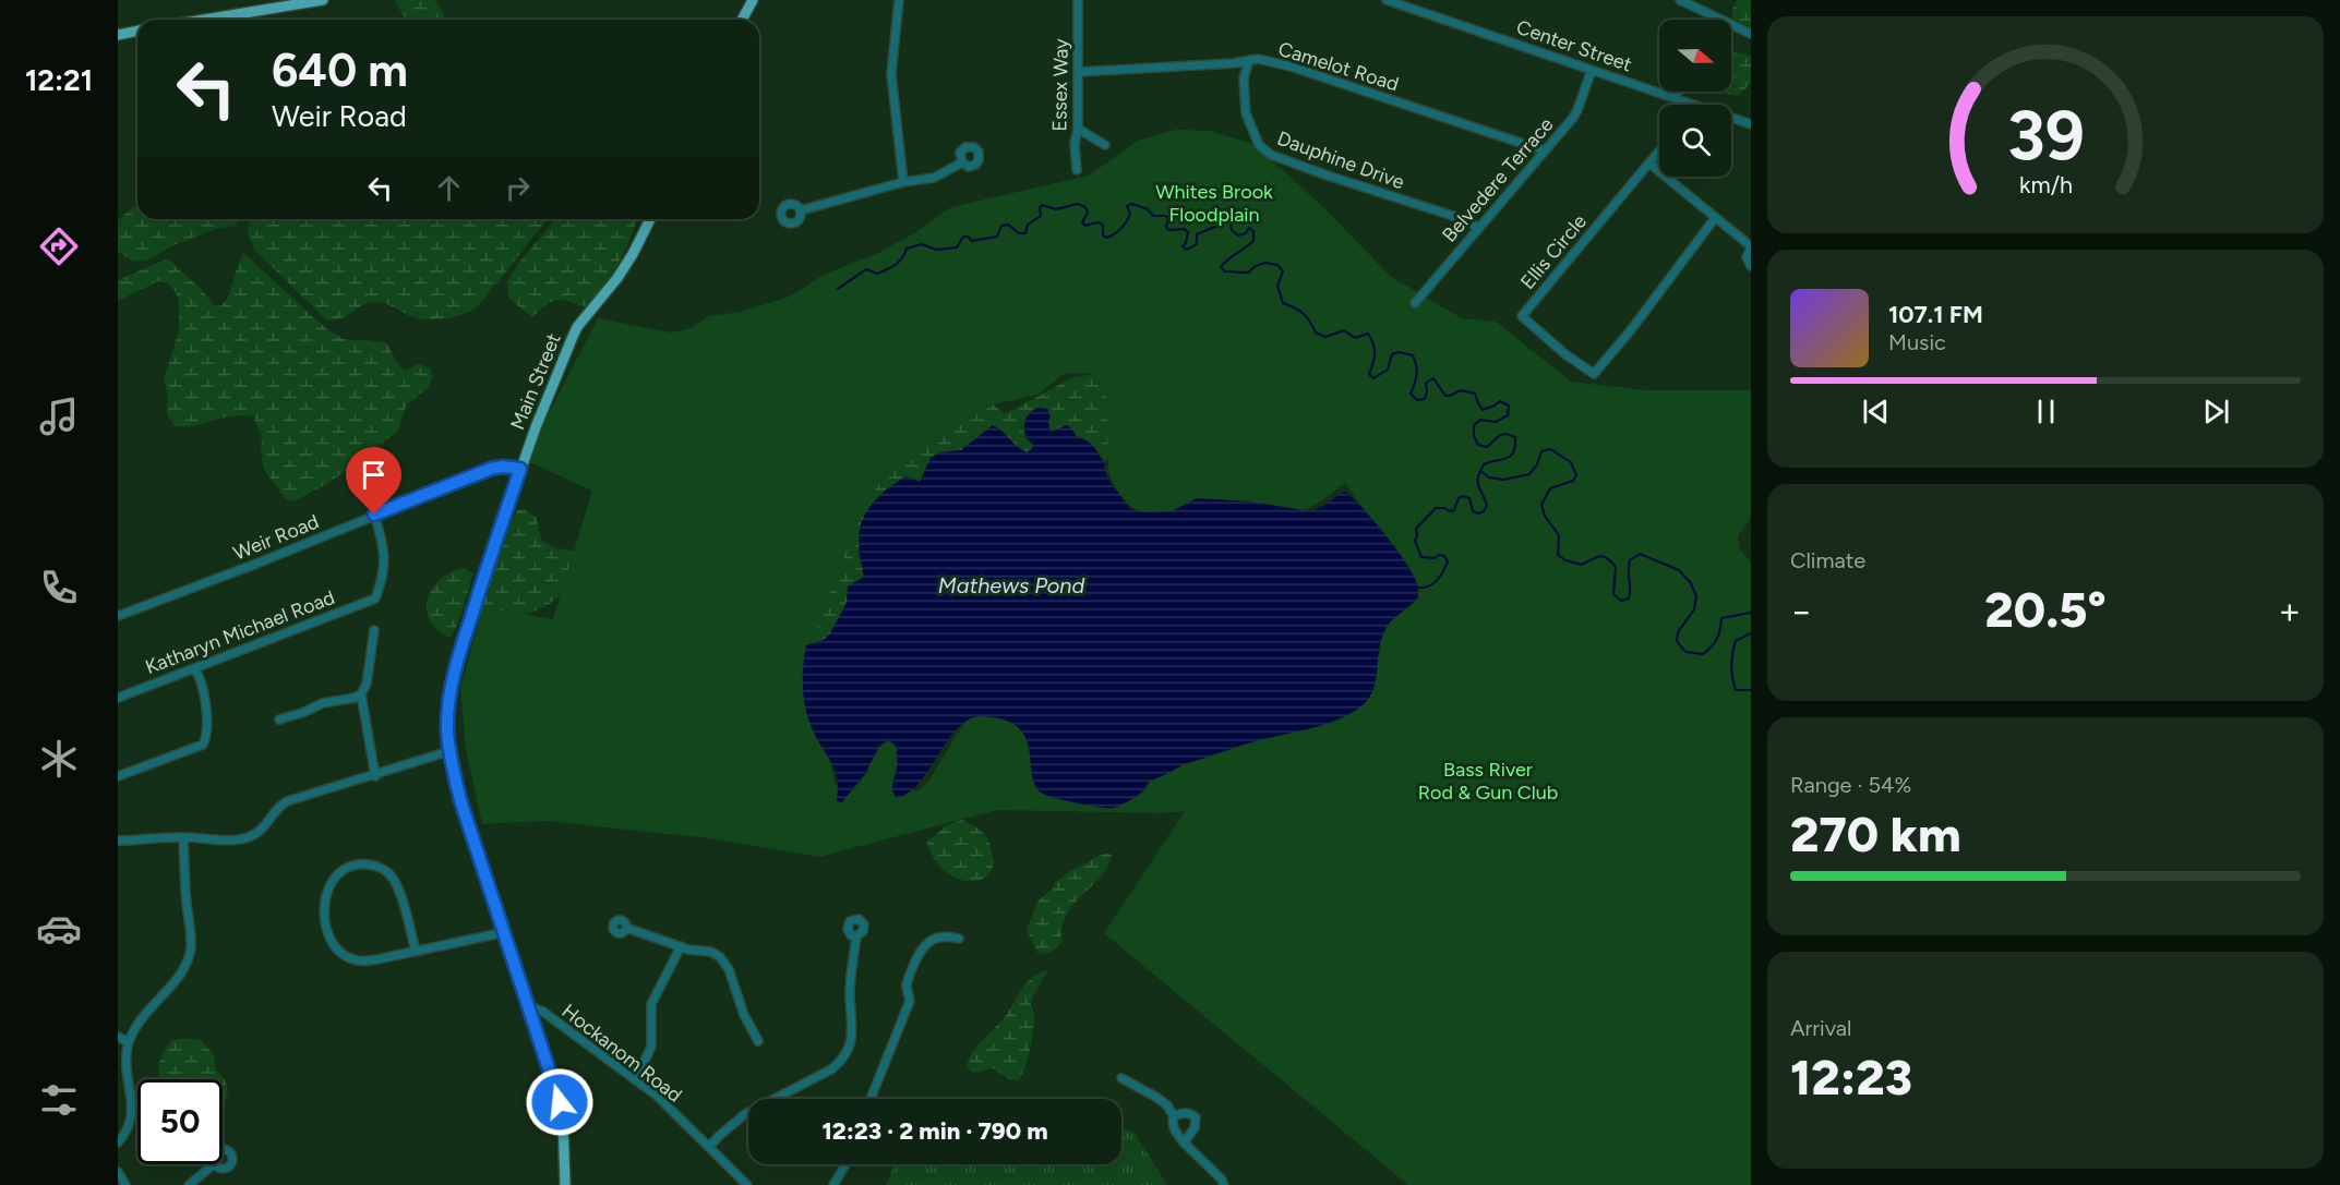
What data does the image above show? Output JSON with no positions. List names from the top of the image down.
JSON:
{
  "streets": {
    "main road": ["Main Street"],
    "street": [
      "Center Street",
      "Camelot Road",
      "Essex Way",
      "Dauphine Drive",
      "Belvedere Terrace",
      "Ellis Circle",
      "Weir Road",
      "Katharyn Michael Road",
      "Hockanom Road"
    ]
  },
  "crossings": [
    ["Center Street", "Belvedere Terrace"],
    ["Camelot Road", "Essex Way"],
    ["Camelot Road", "Dauphine Drive"],
    ["Camelot Road", "Belvedere Terrace"],
    ["Dauphine Drive", "Belvedere Terrace"],
    ["Main Street", "Weir Road"],
    ["Main Street", "Hockanom Road"],
    ["Weir Road", "Katharyn Michael Road"]
  ],
  "water": ["Mathews Pond"],
  "parks": ["Whites Brook Floodplain", "Bass River Rod & Gun Club"],
  "north": "right",
  "page": {
    "tabs": "12:21",
    "turn": ["640 m", "Weir Road"],
    "song": ["107.1 FM", "Music"],
    "tile": [
      "Climate",
      ["Range · 54%", "270 km"],
      ["Arrival", "12:23"]
    ],
    "heat": ["−", "20.5°", "+"],
    "limit": "50",
    "trip": "12:23 · 2 min · 790 m",
    "gauge": ["39", "km/h"]
  }
}
